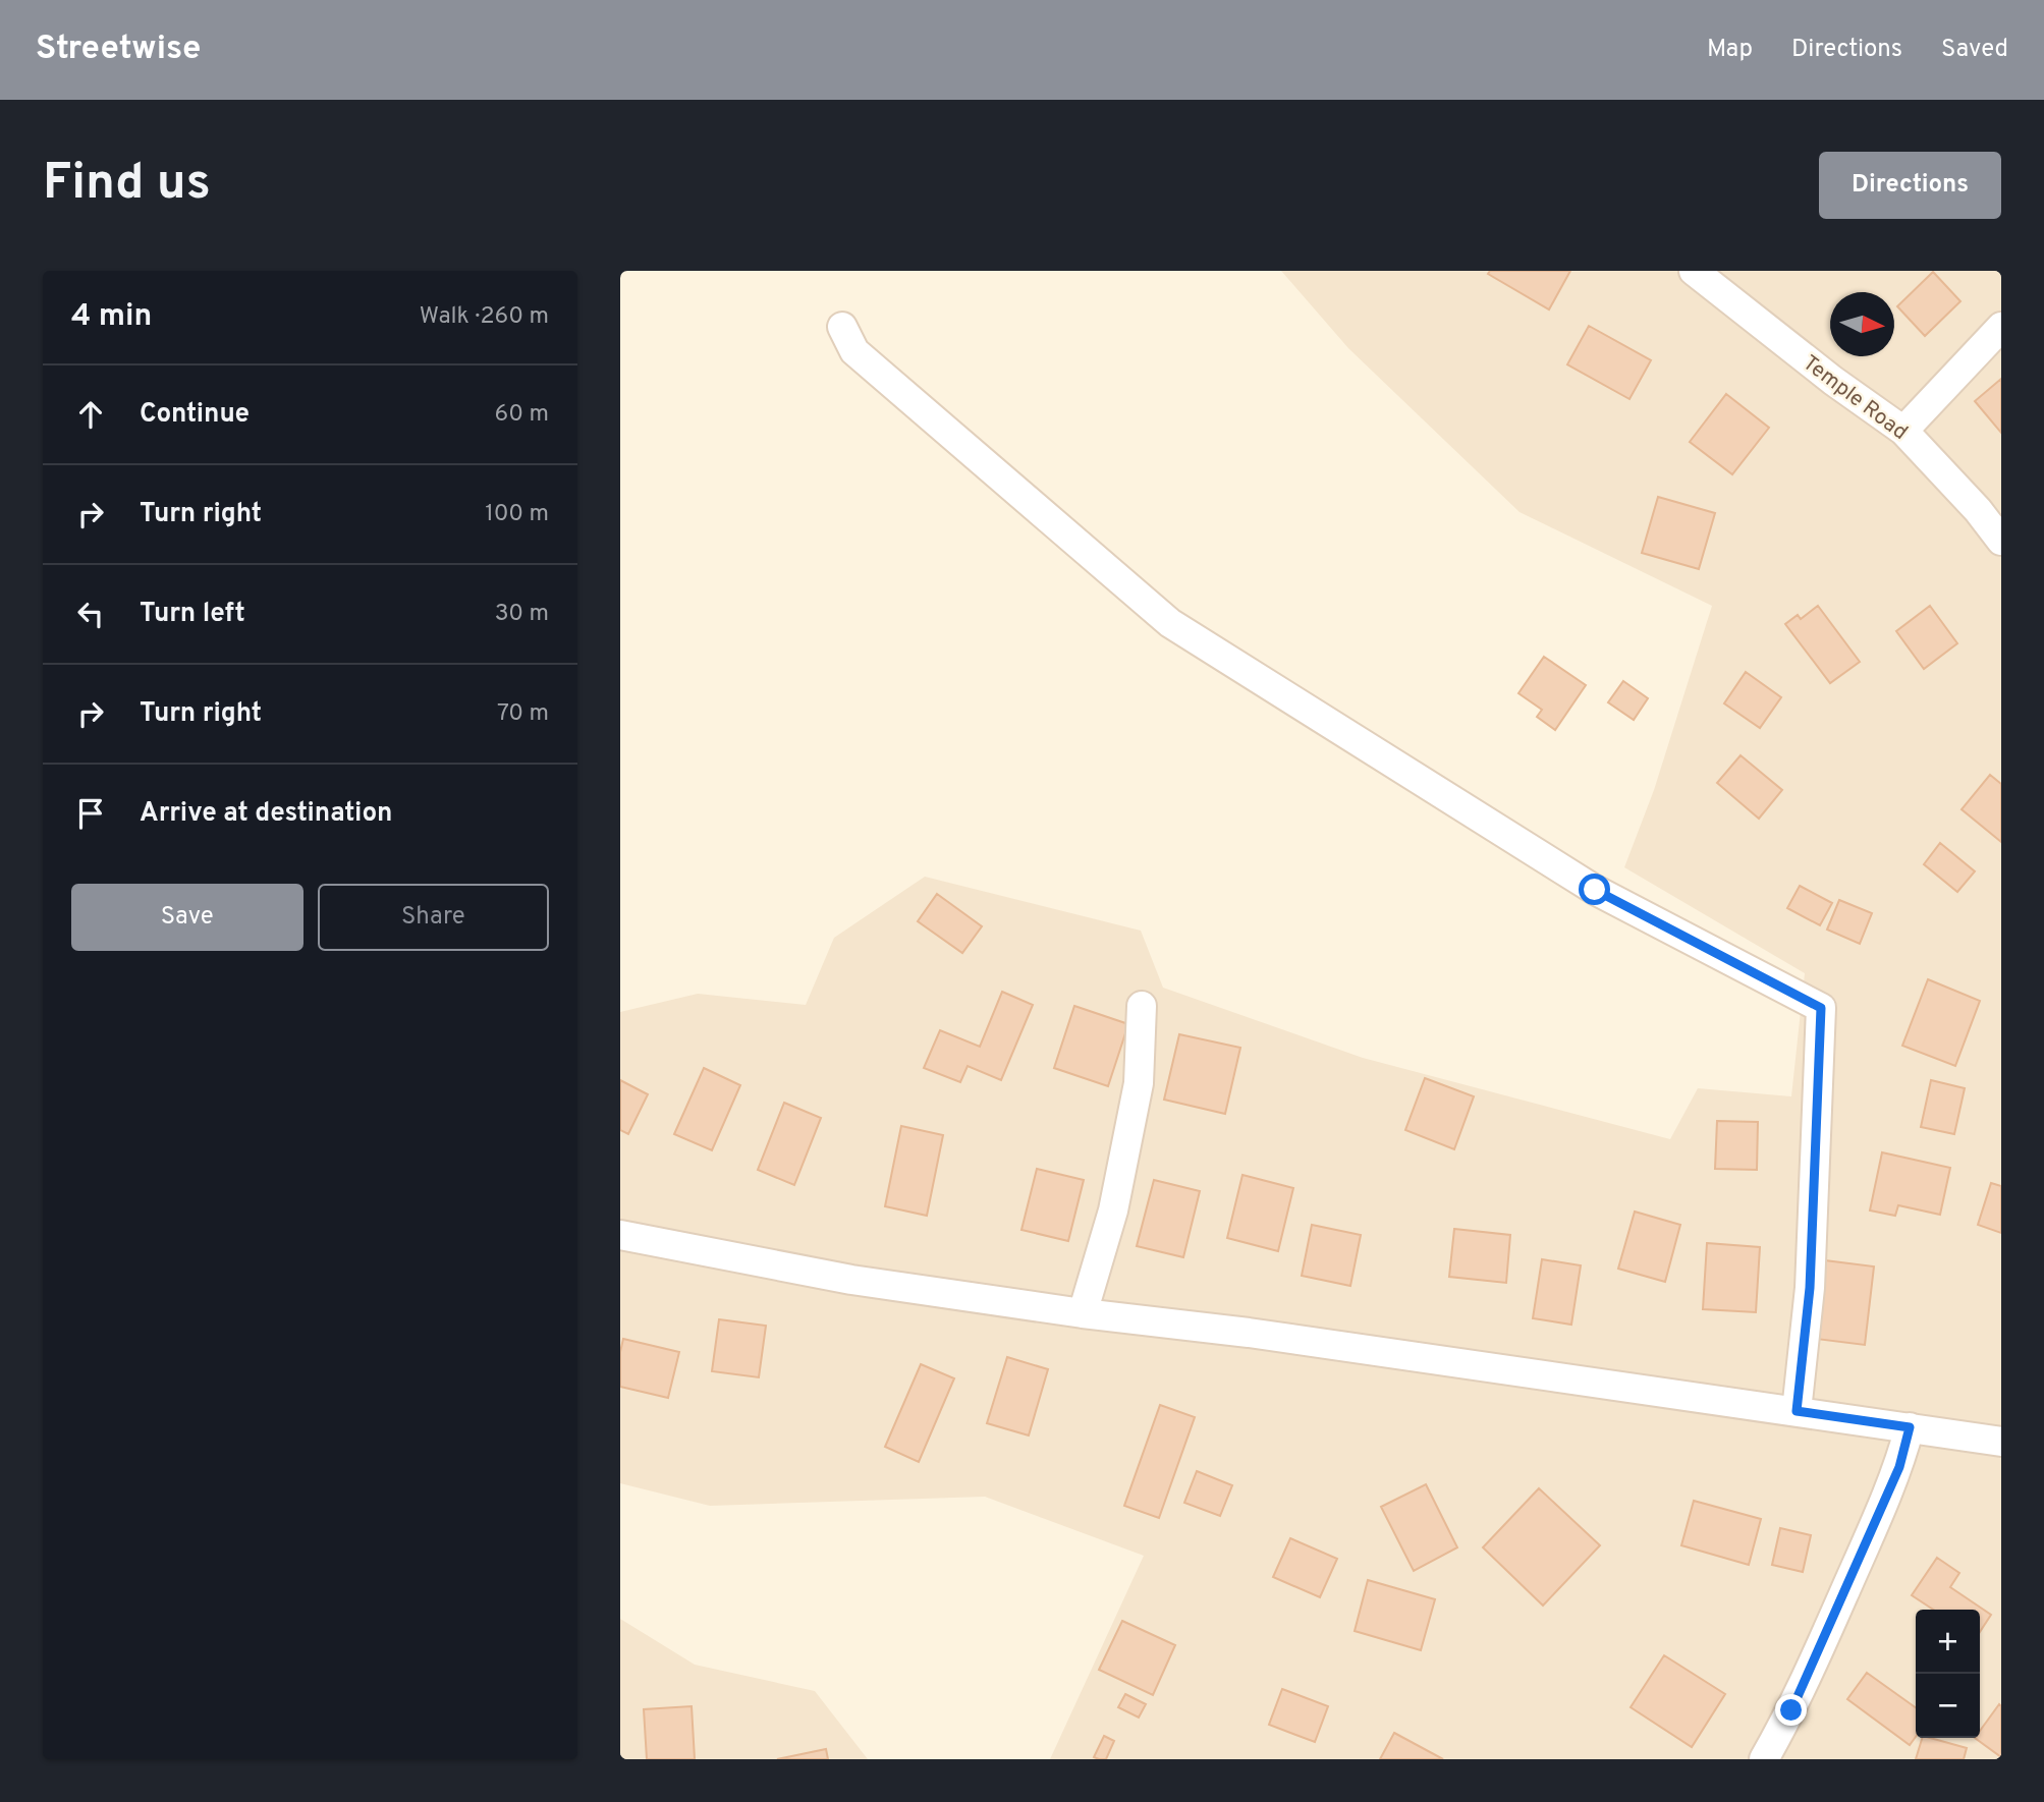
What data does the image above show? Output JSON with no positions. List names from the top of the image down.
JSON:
{
  "streets": {
    "street": ["Temple Road"]
  },
  "north": "right",
  "page": {
    "header": "Streetwise",
    "nav": ["Map", "Directions", "Saved"],
    "buttons": [
      "Directions",
      ["Save", "Share"]
    ],
    "title": "Find us",
    "heading": ["4 min", "Walk · 260 m"],
    "list": [
      ["Continue", "60 m"],
      ["Turn right", "100 m"],
      ["Turn left", "30 m"],
      ["Turn right", "70 m"],
      "Arrive at destination"
    ],
    "map_buttons": ["+", "−"]
  }
}
